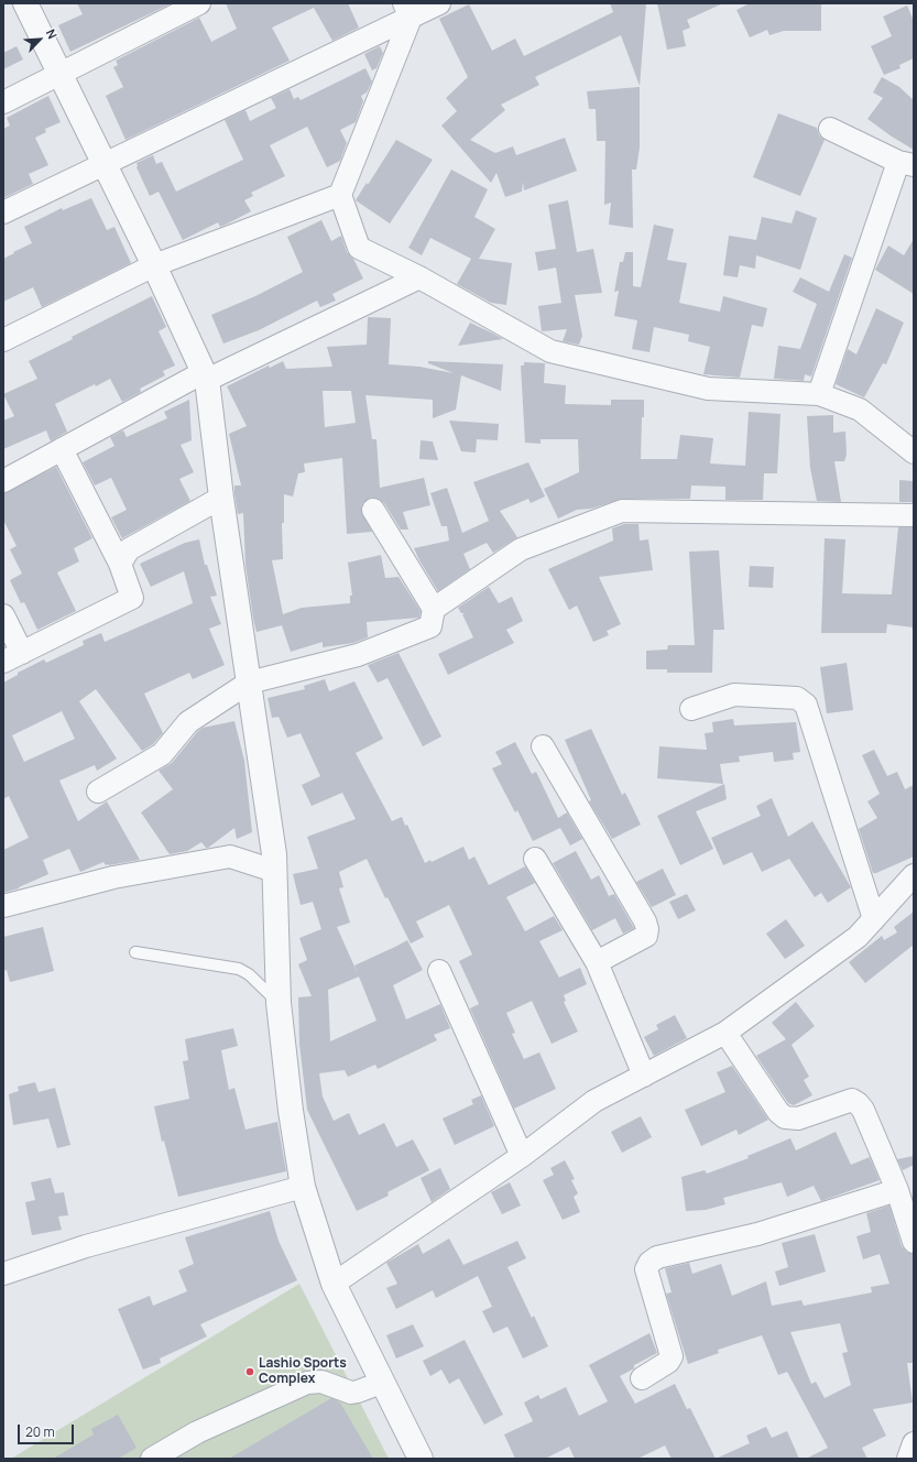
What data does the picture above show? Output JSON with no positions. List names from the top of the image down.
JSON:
{
  "places": ["Lashio Sports Complex"],
  "scale_bar": "20 m",
  "north": "top right"
}
